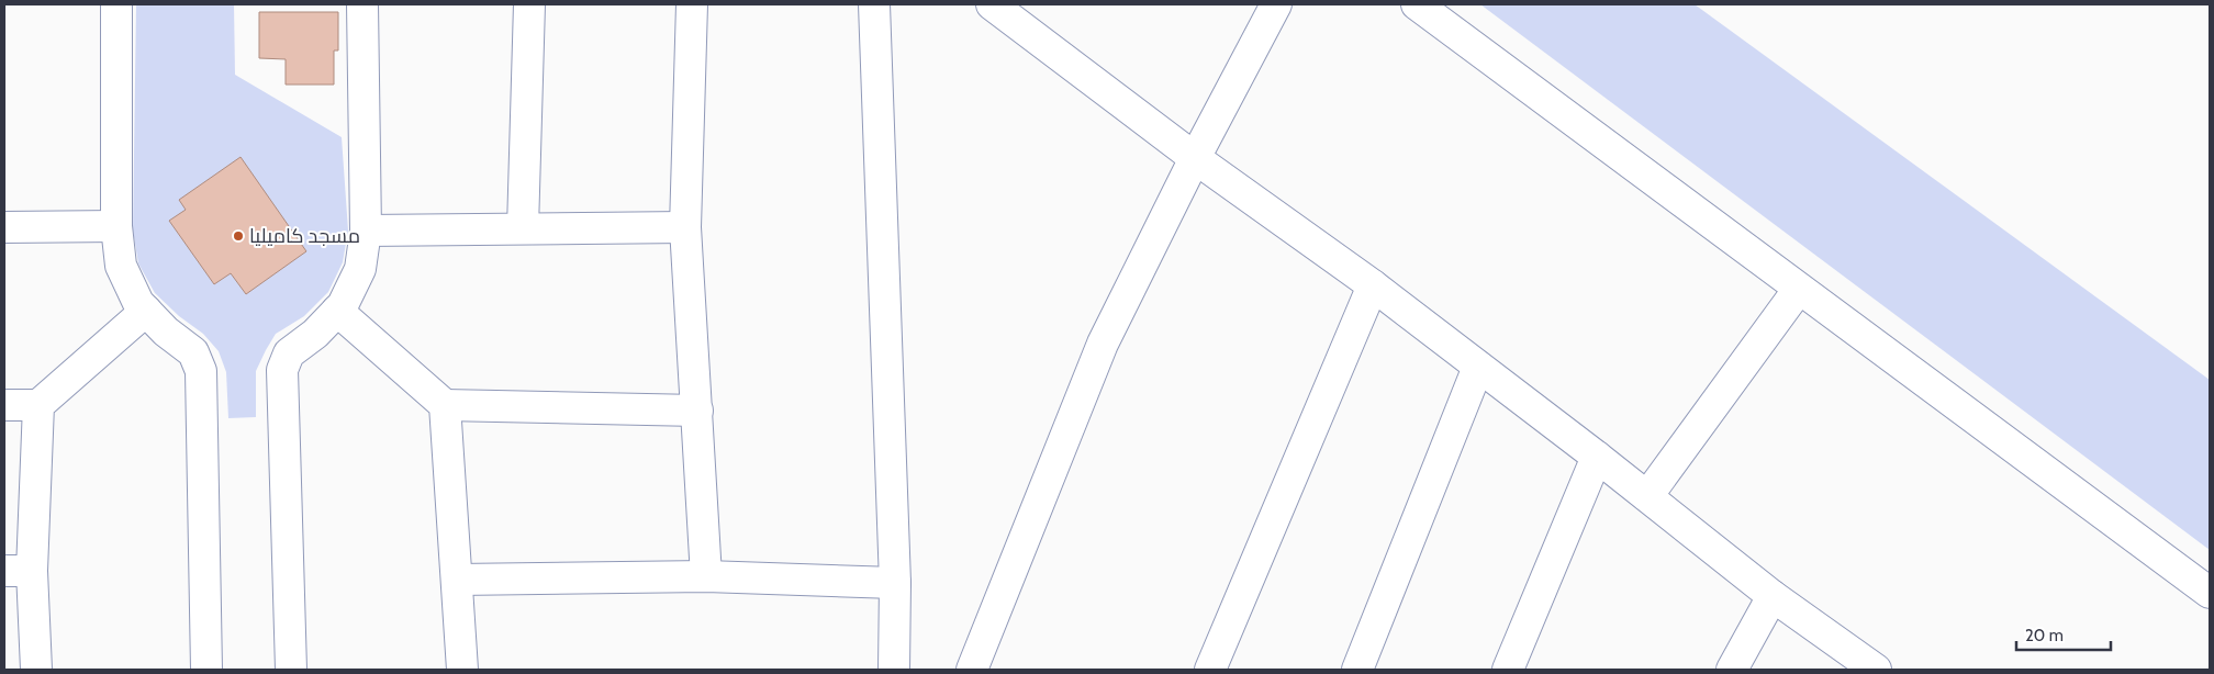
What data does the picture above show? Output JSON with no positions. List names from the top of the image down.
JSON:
{
  "places": ["مسجد كاميليا"],
  "scale_bar": "20 m"
}
